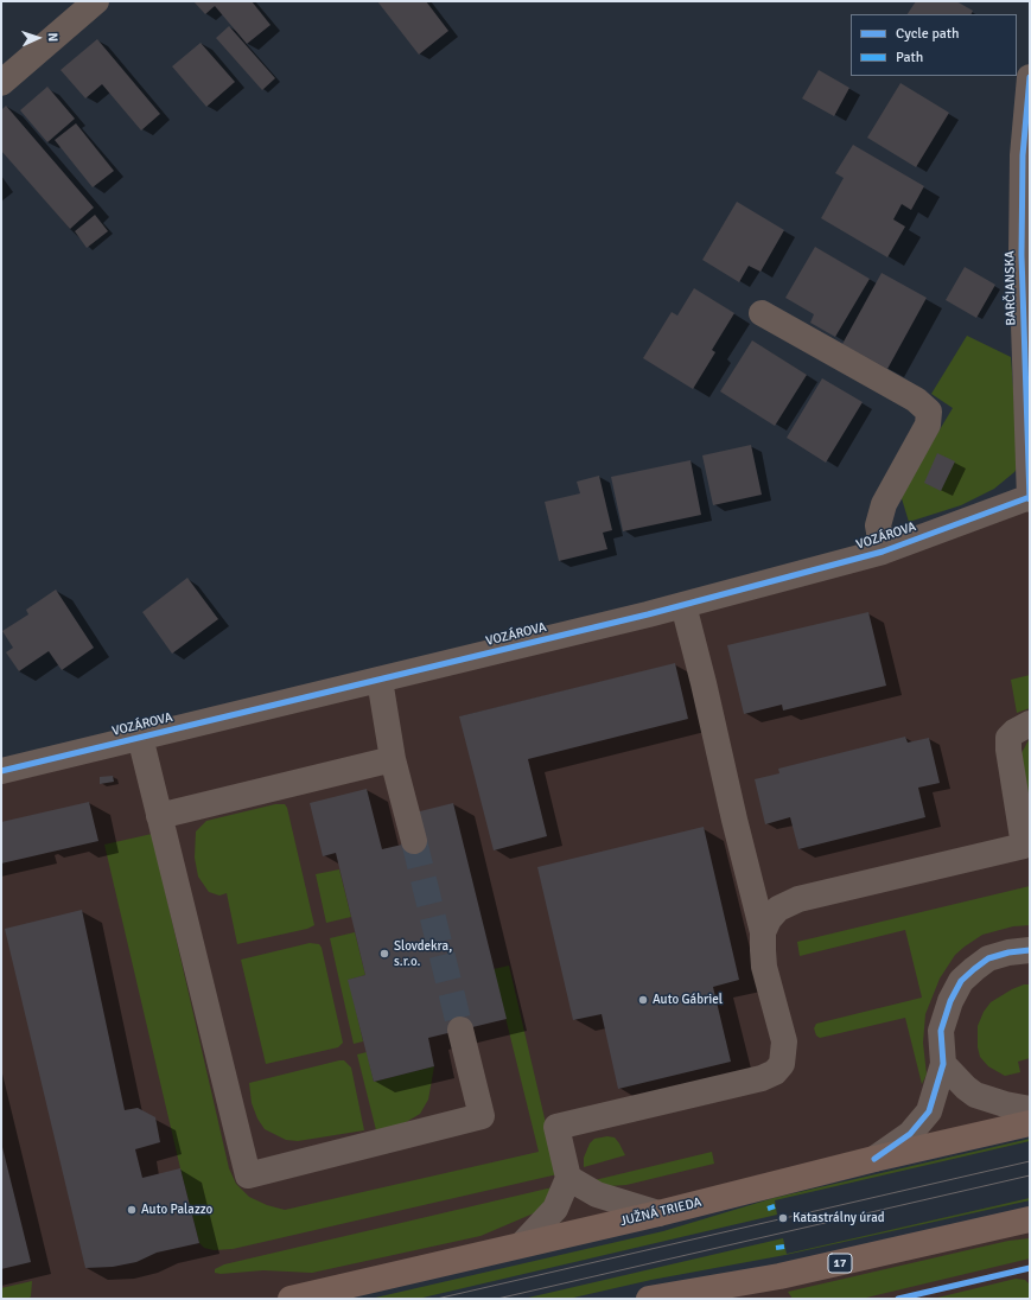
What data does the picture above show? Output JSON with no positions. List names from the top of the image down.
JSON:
{
  "streets": {
    "main road": ["JUŽNÁ TRIEDA", "17"],
    "street": ["BARČIANSKA", "VOZÁROVA"]
  },
  "crossings": [
    ["BARČIANSKA", "VOZÁROVA"]
  ],
  "places": [
    "Slovdekra, s.r.o.",
    "Auto Gábriel",
    "Auto Palazzo",
    "Katastrálny úrad"
  ],
  "legend": ["Cycle path", "Path"],
  "north": "right"
}
